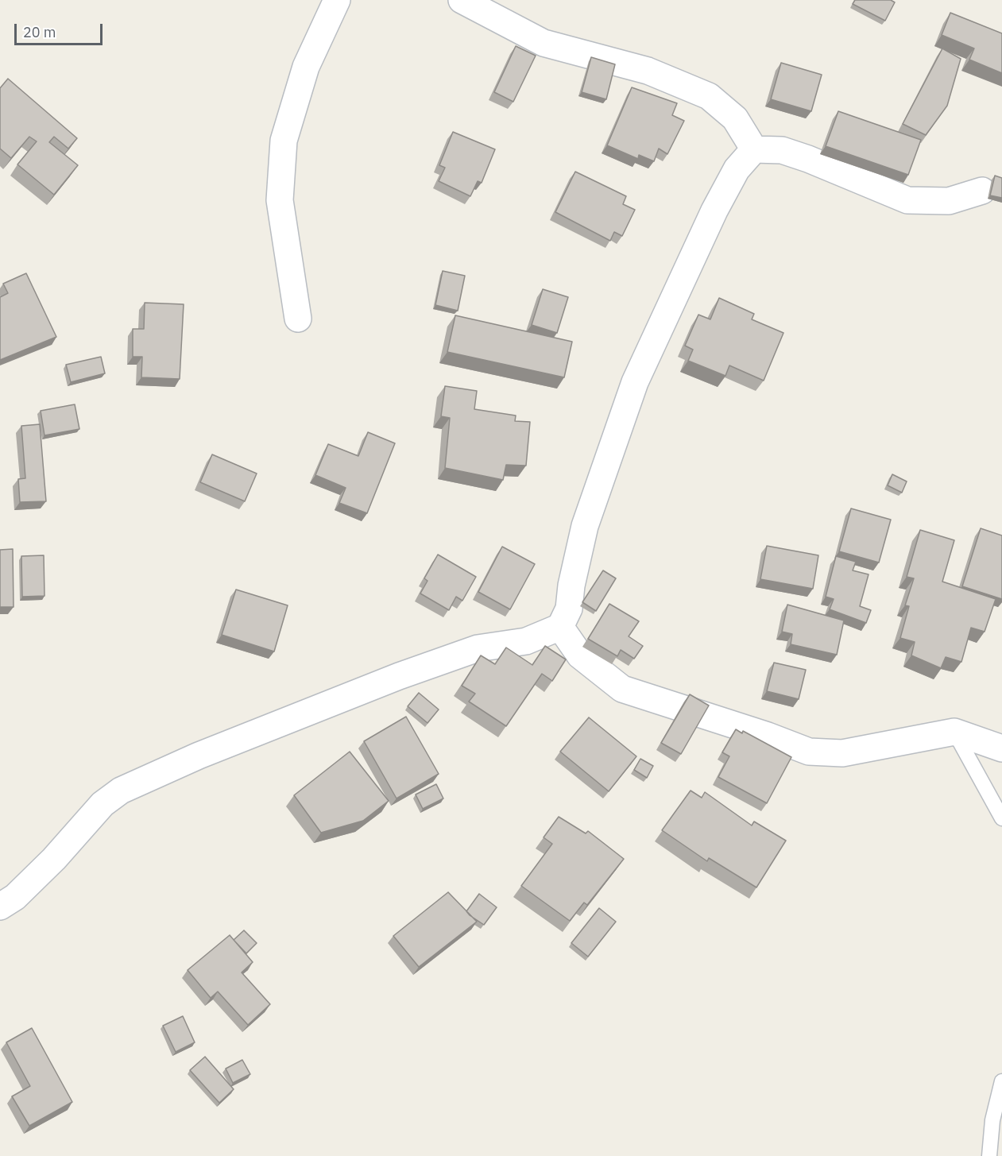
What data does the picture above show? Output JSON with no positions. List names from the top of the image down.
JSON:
{
  "scale_bar": "20 m"
}
